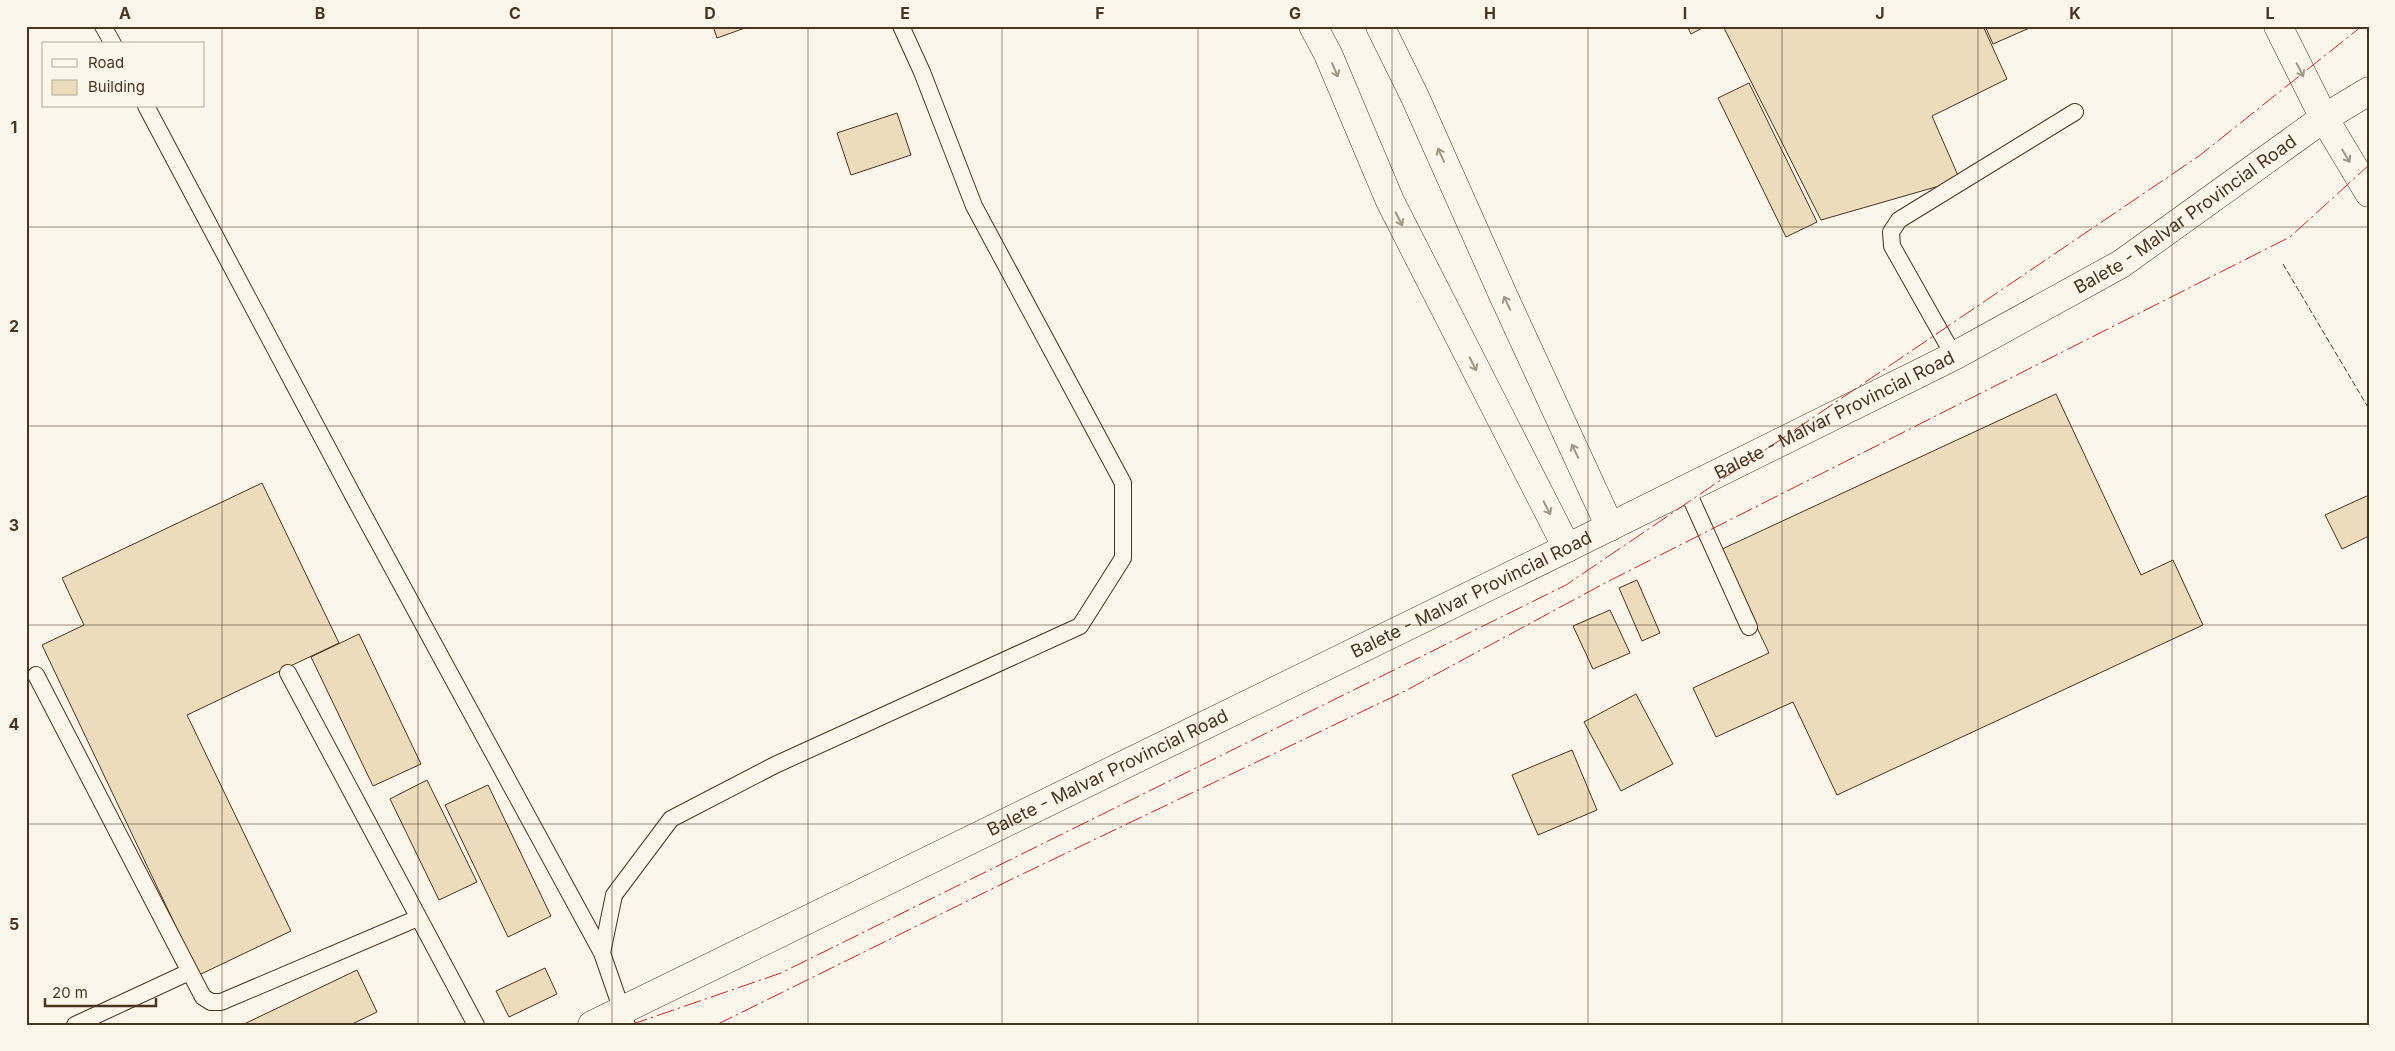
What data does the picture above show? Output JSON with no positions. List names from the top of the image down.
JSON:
{
  "streets": {
    "main road": ["Balete - Malvar Provincial Road"]
  },
  "legend": ["Road", "Building"],
  "scale_bar": "20 m",
  "grid": {
    "columns": [
      "A",
      "B",
      "C",
      "D",
      "E",
      "F",
      "G",
      "H",
      "I",
      "J",
      "K",
      "L"
    ],
    "rows": [
      "1",
      "2",
      "3",
      "4",
      "5"
    ]
  }
}
